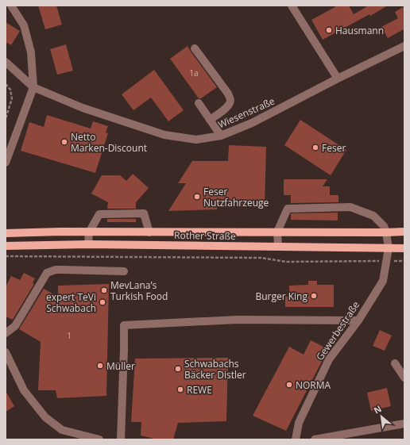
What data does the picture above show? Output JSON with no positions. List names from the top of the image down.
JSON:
{
  "streets": {
    "main road": ["Rother Straße"],
    "street": ["Wiesenstraße", "Gewerbestraße"]
  },
  "crossings": [
    ["Rother Straße", "Gewerbestraße"]
  ],
  "places": [
    "Hausmann",
    "Netto Marken-Discount",
    "Feser",
    "Feser Nutzfahrzeuge",
    "MevLana’s Turkish Food",
    "Burger King",
    "expert TeVi Schwabach",
    "Müller",
    "Schwabachs Bäcker Distler",
    "NORMA",
    "REWE"
  ],
  "house_numbers": ["1a", "1"],
  "north": "top left"
}
